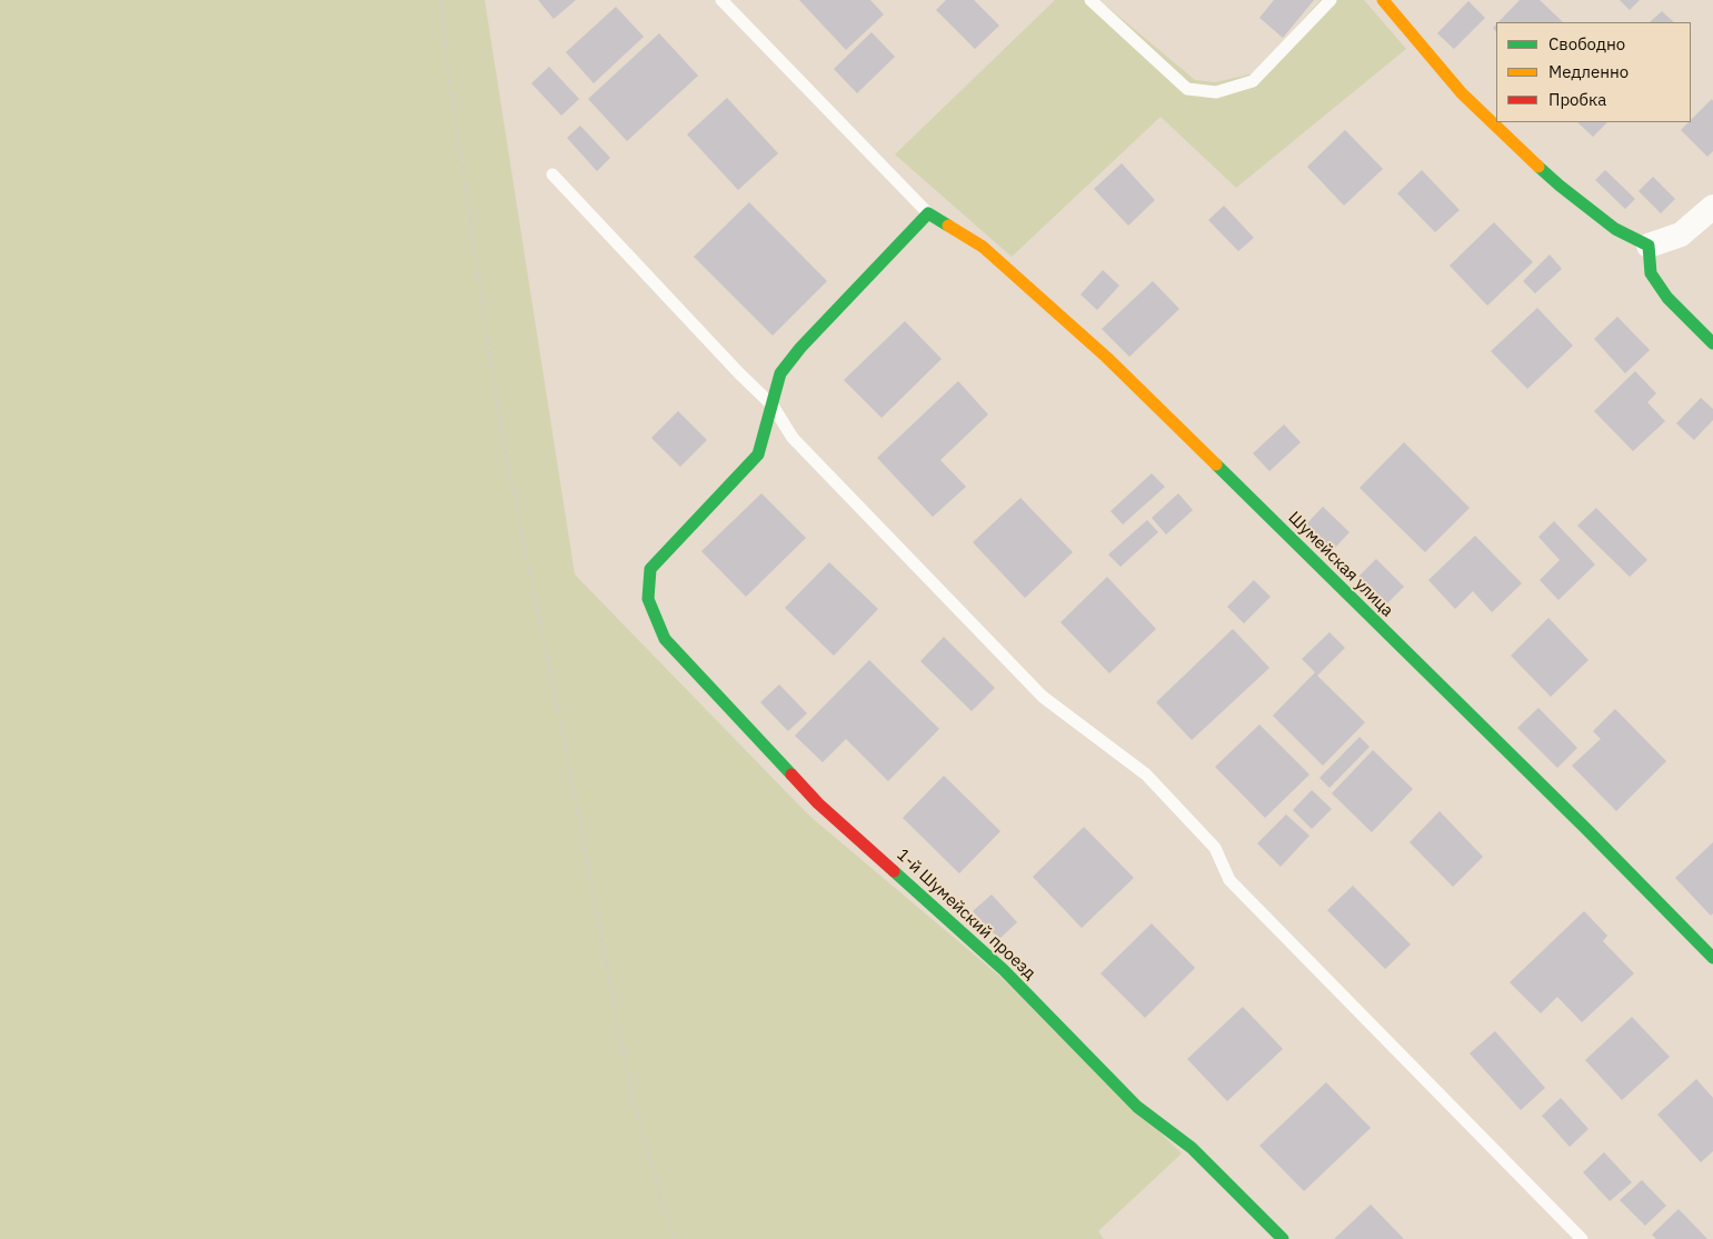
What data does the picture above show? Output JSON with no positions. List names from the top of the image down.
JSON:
{
  "streets": {
    "street": ["Шумейская улица", "1-й Шумейский проезд"]
  },
  "legend": ["Свободно", "Медленно", "Пробка"]
}
